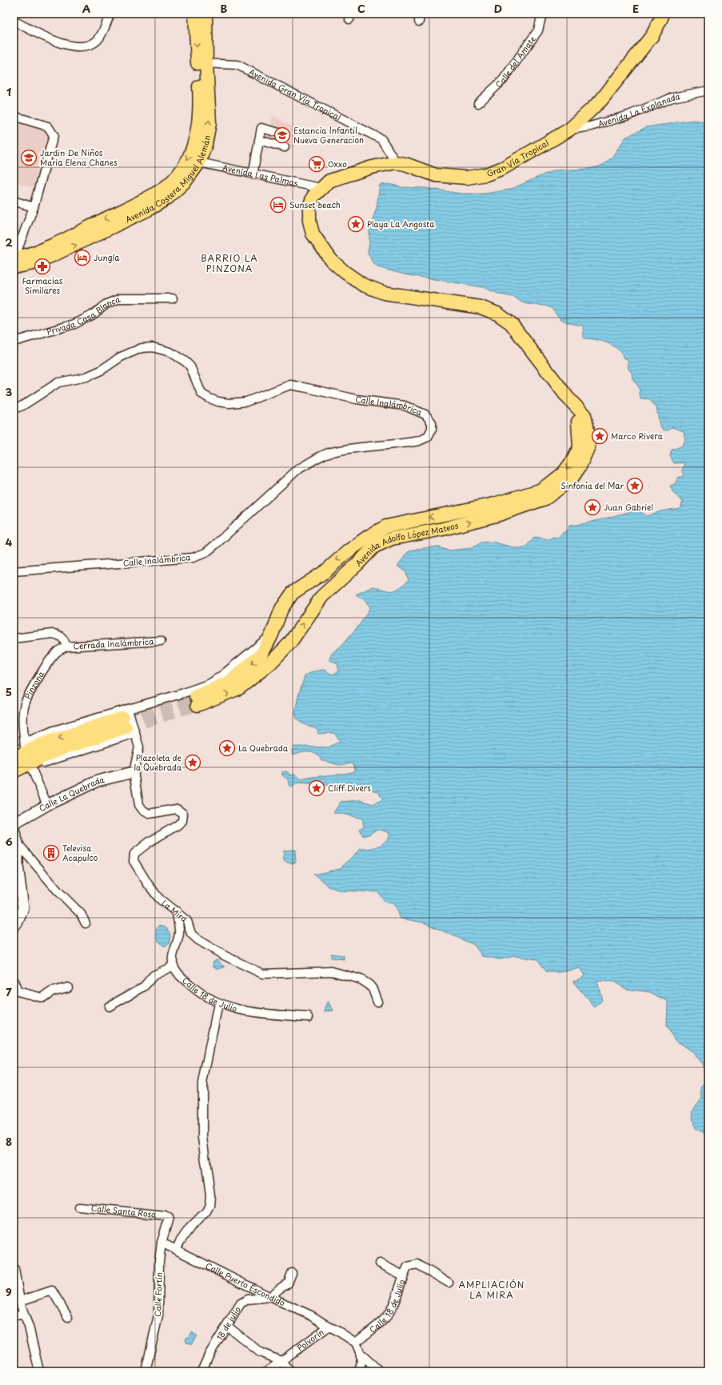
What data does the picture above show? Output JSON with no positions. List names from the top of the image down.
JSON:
{
  "streets": {
    "main road": ["Gran Vía Tropical", "Avenida Costera Miguel Alemán", "Avenida Adolfo López Mateos"],
    "street": [
      "Calle del Amate",
      "Avenida Gran Vía Tropical",
      "Avenida La Explanada",
      "Avenida Las Palmas",
      "Privada Casa Blanca",
      "Calle Inalámbrica",
      "Cerrada Inalámbrica",
      "Pinzona",
      "Calle La Quebrada",
      "La Mira",
      "Calle 18 de Julio",
      "Calle Santa Rosa",
      "Calle Puerto Escondido",
      "Calle Fortín",
      "18 de julio",
      "Polvorín"
    ]
  },
  "crossings": [
    ["Avenida Gran Vía Tropical", "Gran Vía Tropical"],
    ["Avenida Gran Vía Tropical", "Avenida Costera Miguel Alemán"],
    ["Avenida La Explanada", "Gran Vía Tropical"],
    ["Gran Vía Tropical", "Avenida Las Palmas"],
    ["Gran Vía Tropical", "Avenida Adolfo López Mateos"],
    ["Avenida Las Palmas", "Avenida Costera Miguel Alemán"],
    ["Avenida Las Palmas", "Avenida Adolfo López Mateos"],
    ["Cerrada Inalámbrica", "Pinzona"],
    ["Calle La Quebrada", "La Mira"],
    ["Calle 18 de Julio", "Polvorín"],
    ["Calle Santa Rosa", "Calle Fortín"],
    ["Calle Puerto Escondido", "Calle Fortín"],
    ["Calle Puerto Escondido", "18 de julio"],
    ["Calle Puerto Escondido", "Polvorín"]
  ],
  "districts": ["BARRIO LA PINZONA", "AMPLIACIÓN LA MIRA"],
  "places": {
    "school or university": ["Estancia Infantil Nueva Generacion", "Jardin De Niños Maria Elena Chanes"],
    "supermarket": ["Oxxo"],
    "hotel": ["Sunset beach", "Jungla"],
    "place": [
      "Playa La Angosta",
      "Marco Rivera",
      "Sinfonía del Mar",
      "Juan Gabriel",
      "La Quebrada",
      "Plazoleta de la Quebrada",
      "Cliff Divers"
    ],
    "pharmacy": ["Farmacias Similares"],
    "building": ["Televisa Acapulco"]
  },
  "grid": {
    "columns": [
      "A",
      "B",
      "C",
      "D",
      "E"
    ],
    "rows": [
      "1",
      "2",
      "3",
      "4",
      "5",
      "6",
      "7",
      "8",
      "9"
    ]
  }
}
